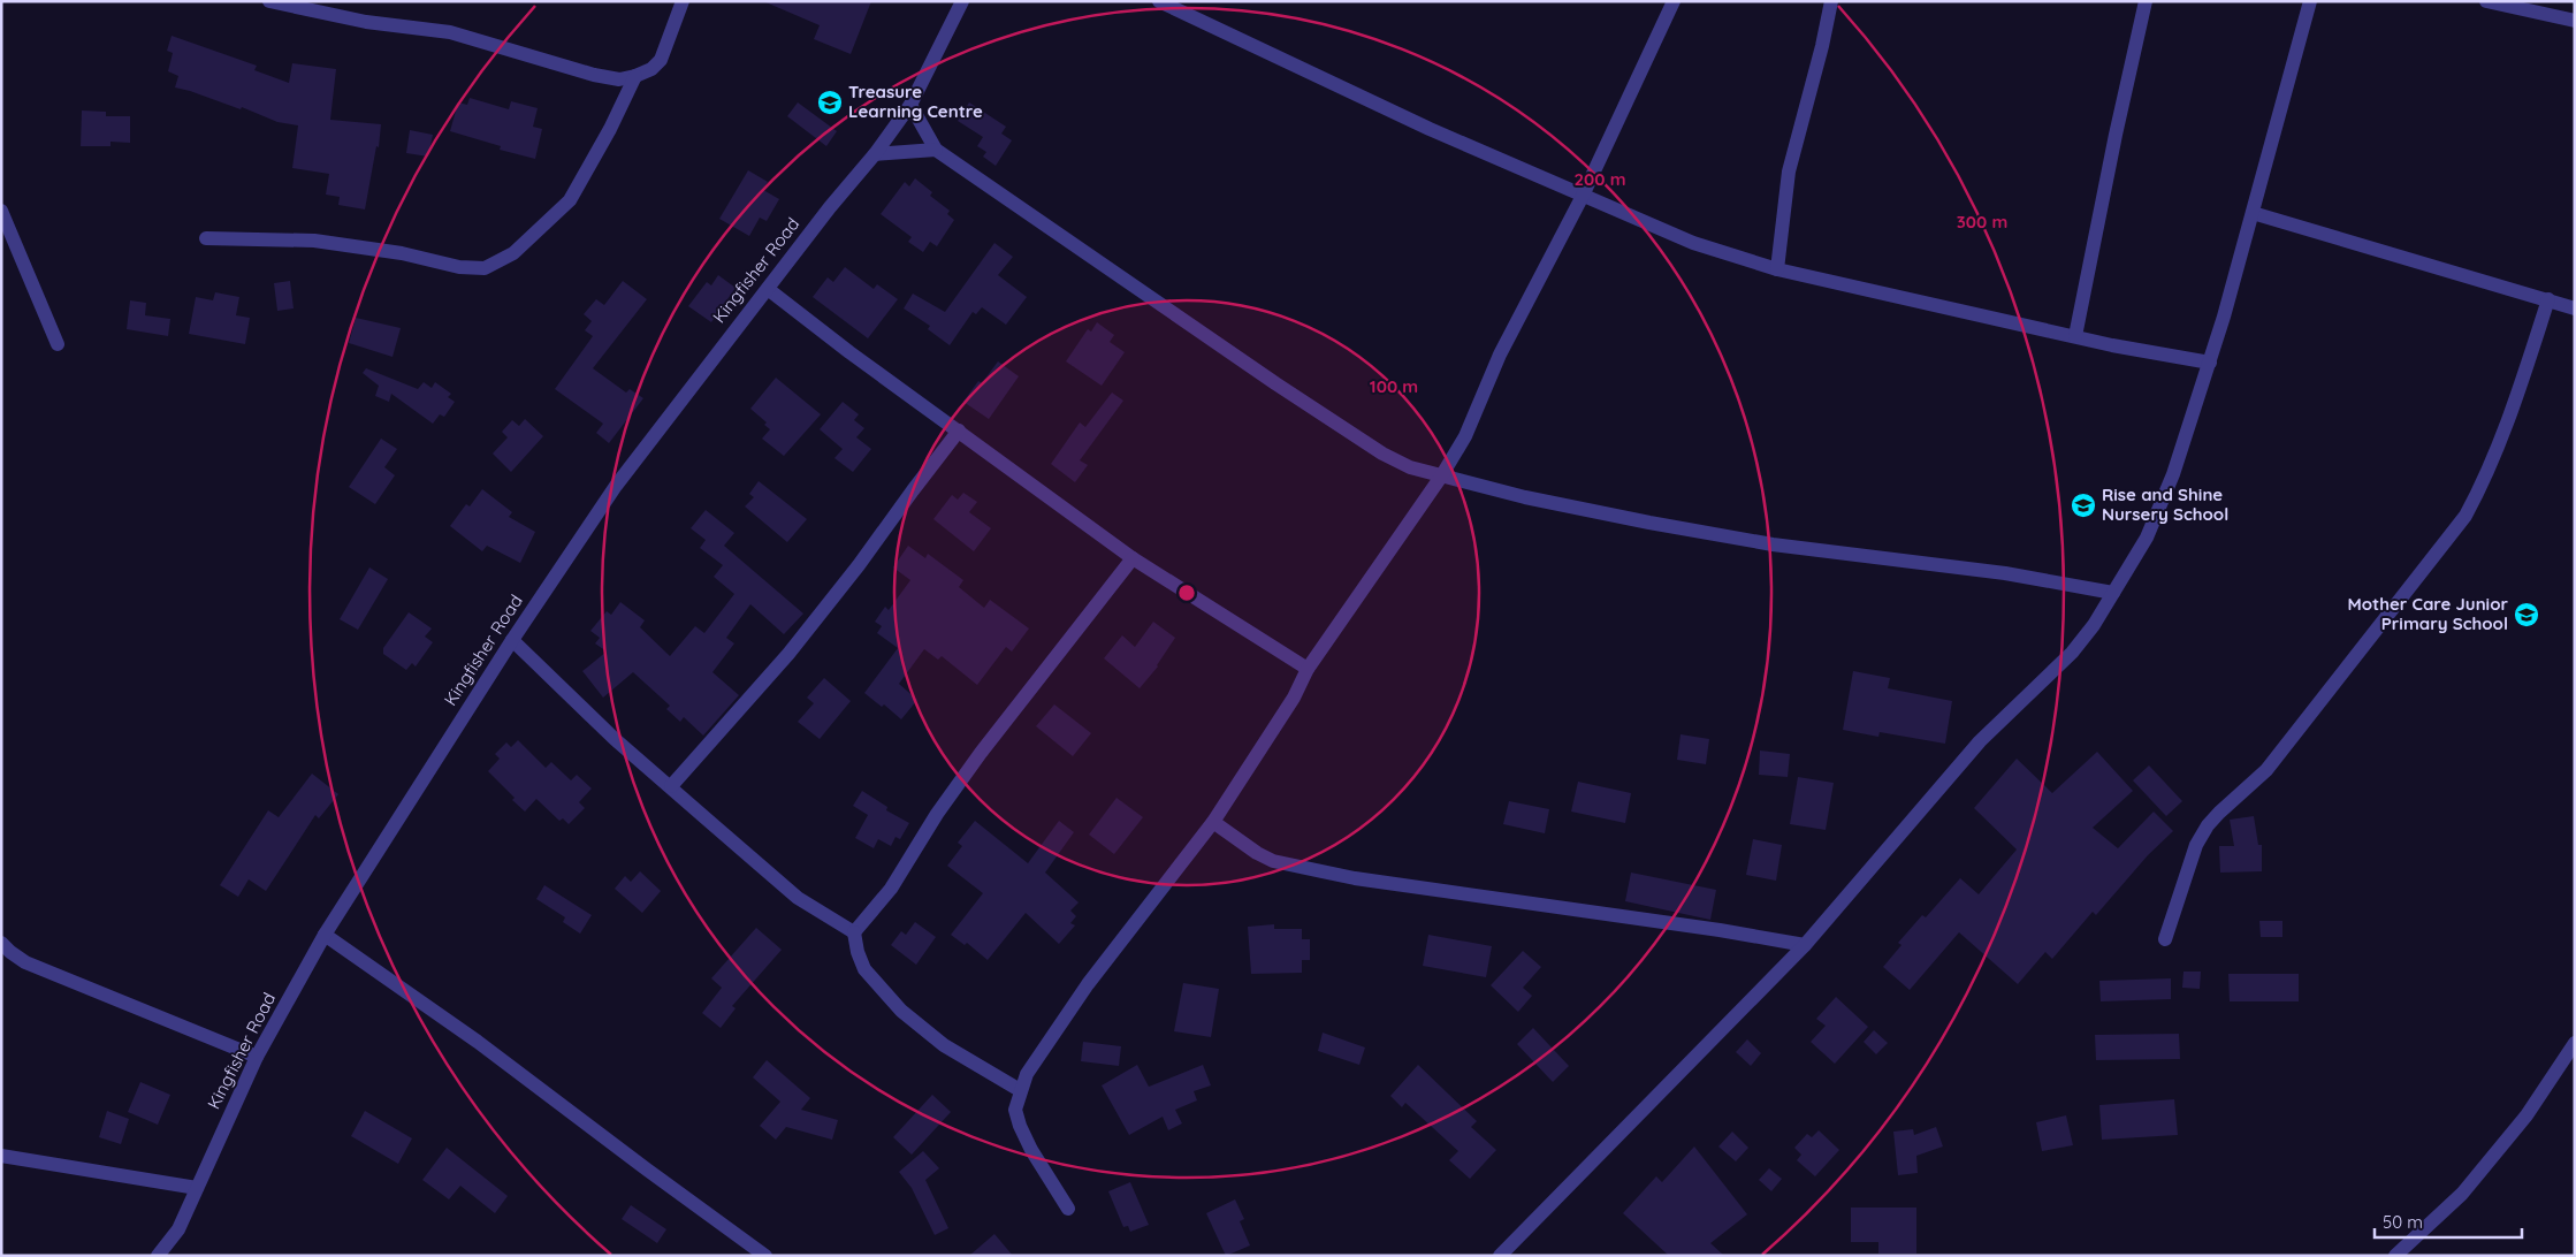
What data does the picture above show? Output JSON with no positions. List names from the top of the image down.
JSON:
{
  "streets": {
    "street": ["Kingfisher Road"]
  },
  "places": {
    "school or university": ["Treasure Learning Centre", "Rise and Shine Nursery School", "Mother Care Junior Primary School"]
  },
  "scale_bar": "50 m",
  "rings": ["200 m", "300 m", "100 m"]
}
